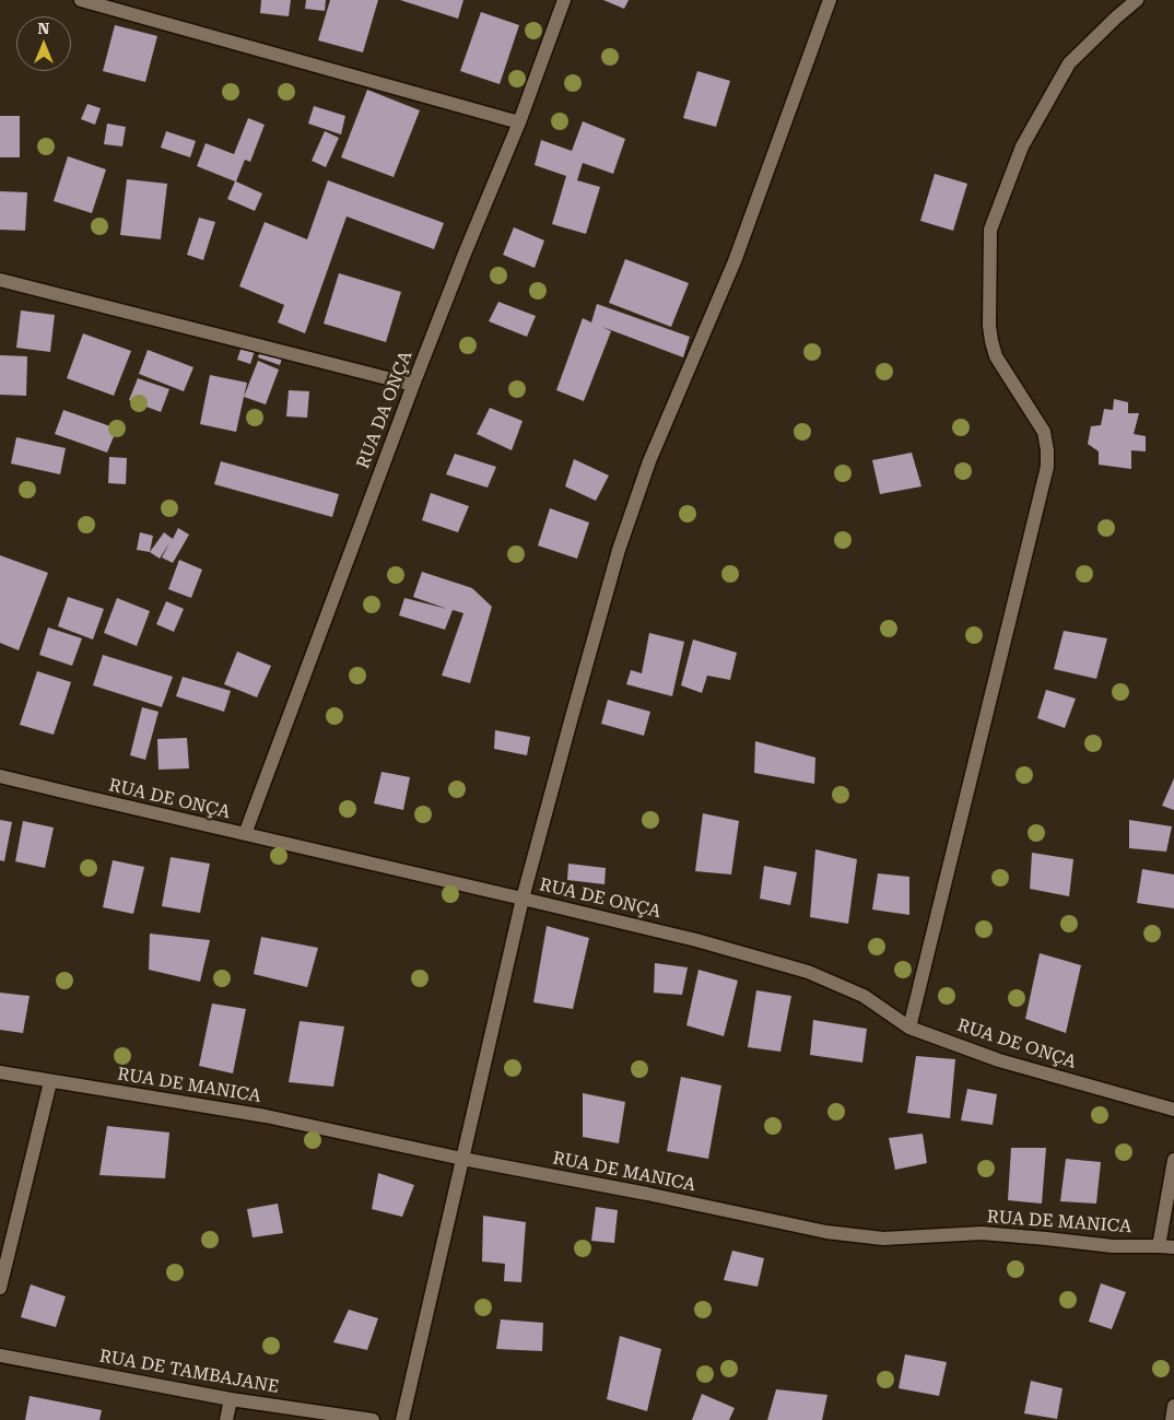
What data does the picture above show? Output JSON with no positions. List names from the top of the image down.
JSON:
{
  "streets": {
    "street": [
      "RUA DA ONÇA",
      "RUA DE ONÇA",
      "RUA DE MANICA",
      "RUA DE TAMBAJANE"
    ]
  },
  "crossings": [
    ["RUA DA ONÇA", "RUA DE ONÇA"]
  ],
  "north": "top"
}
